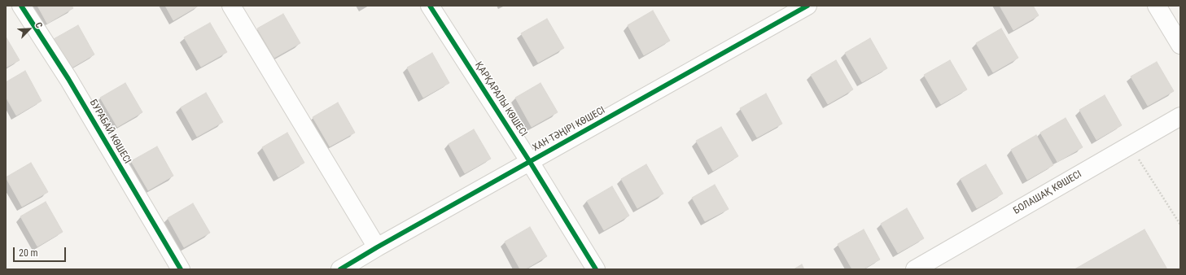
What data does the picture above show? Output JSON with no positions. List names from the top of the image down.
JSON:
{
  "streets": {
    "street": [
      "ҚАРҚАРАЛЫ КӨШЕСІ",
      "ХАН ТӘҢІРІ КӨШЕСІ",
      "БУРАБАЙ КӨШЕСІ",
      "БОЛАШАҚ КӨШЕСІ"
    ]
  },
  "crossings": [
    ["ҚАРҚАРАЛЫ КӨШЕСІ", "ХАН ТӘҢІРІ КӨШЕСІ"]
  ],
  "scale_bar": "20 m",
  "north": "top right"
}
